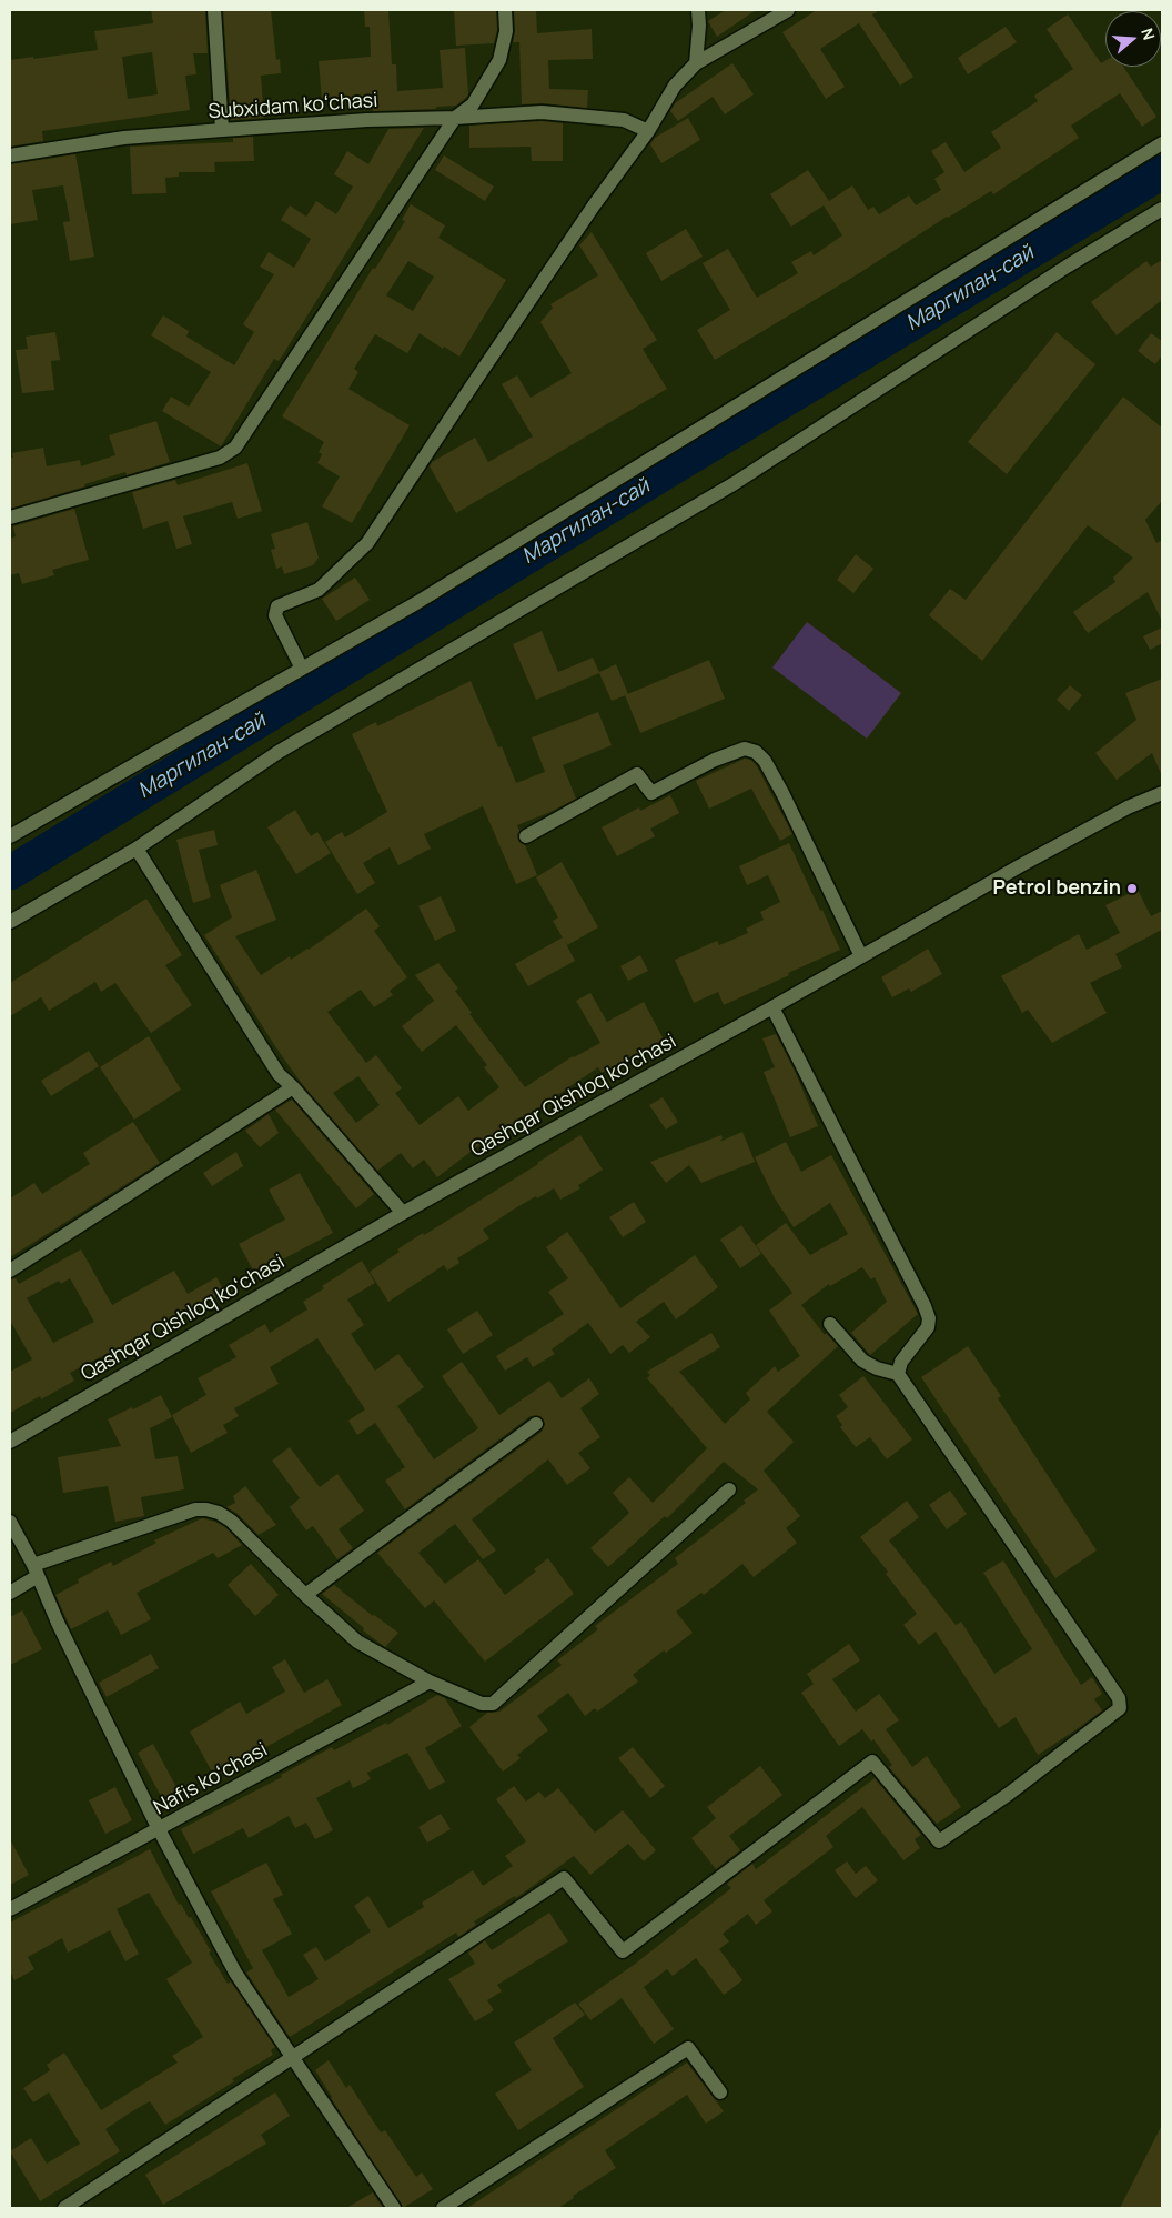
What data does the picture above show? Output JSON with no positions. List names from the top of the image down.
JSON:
{
  "streets": {
    "street": ["Subxidam koʻchasi", "Qashqar Qishloq koʻchasi", "Nafis koʻchasi"]
  },
  "water": ["Маргилан-сай"],
  "places": ["Petrol benzin"],
  "north": "right"
}
